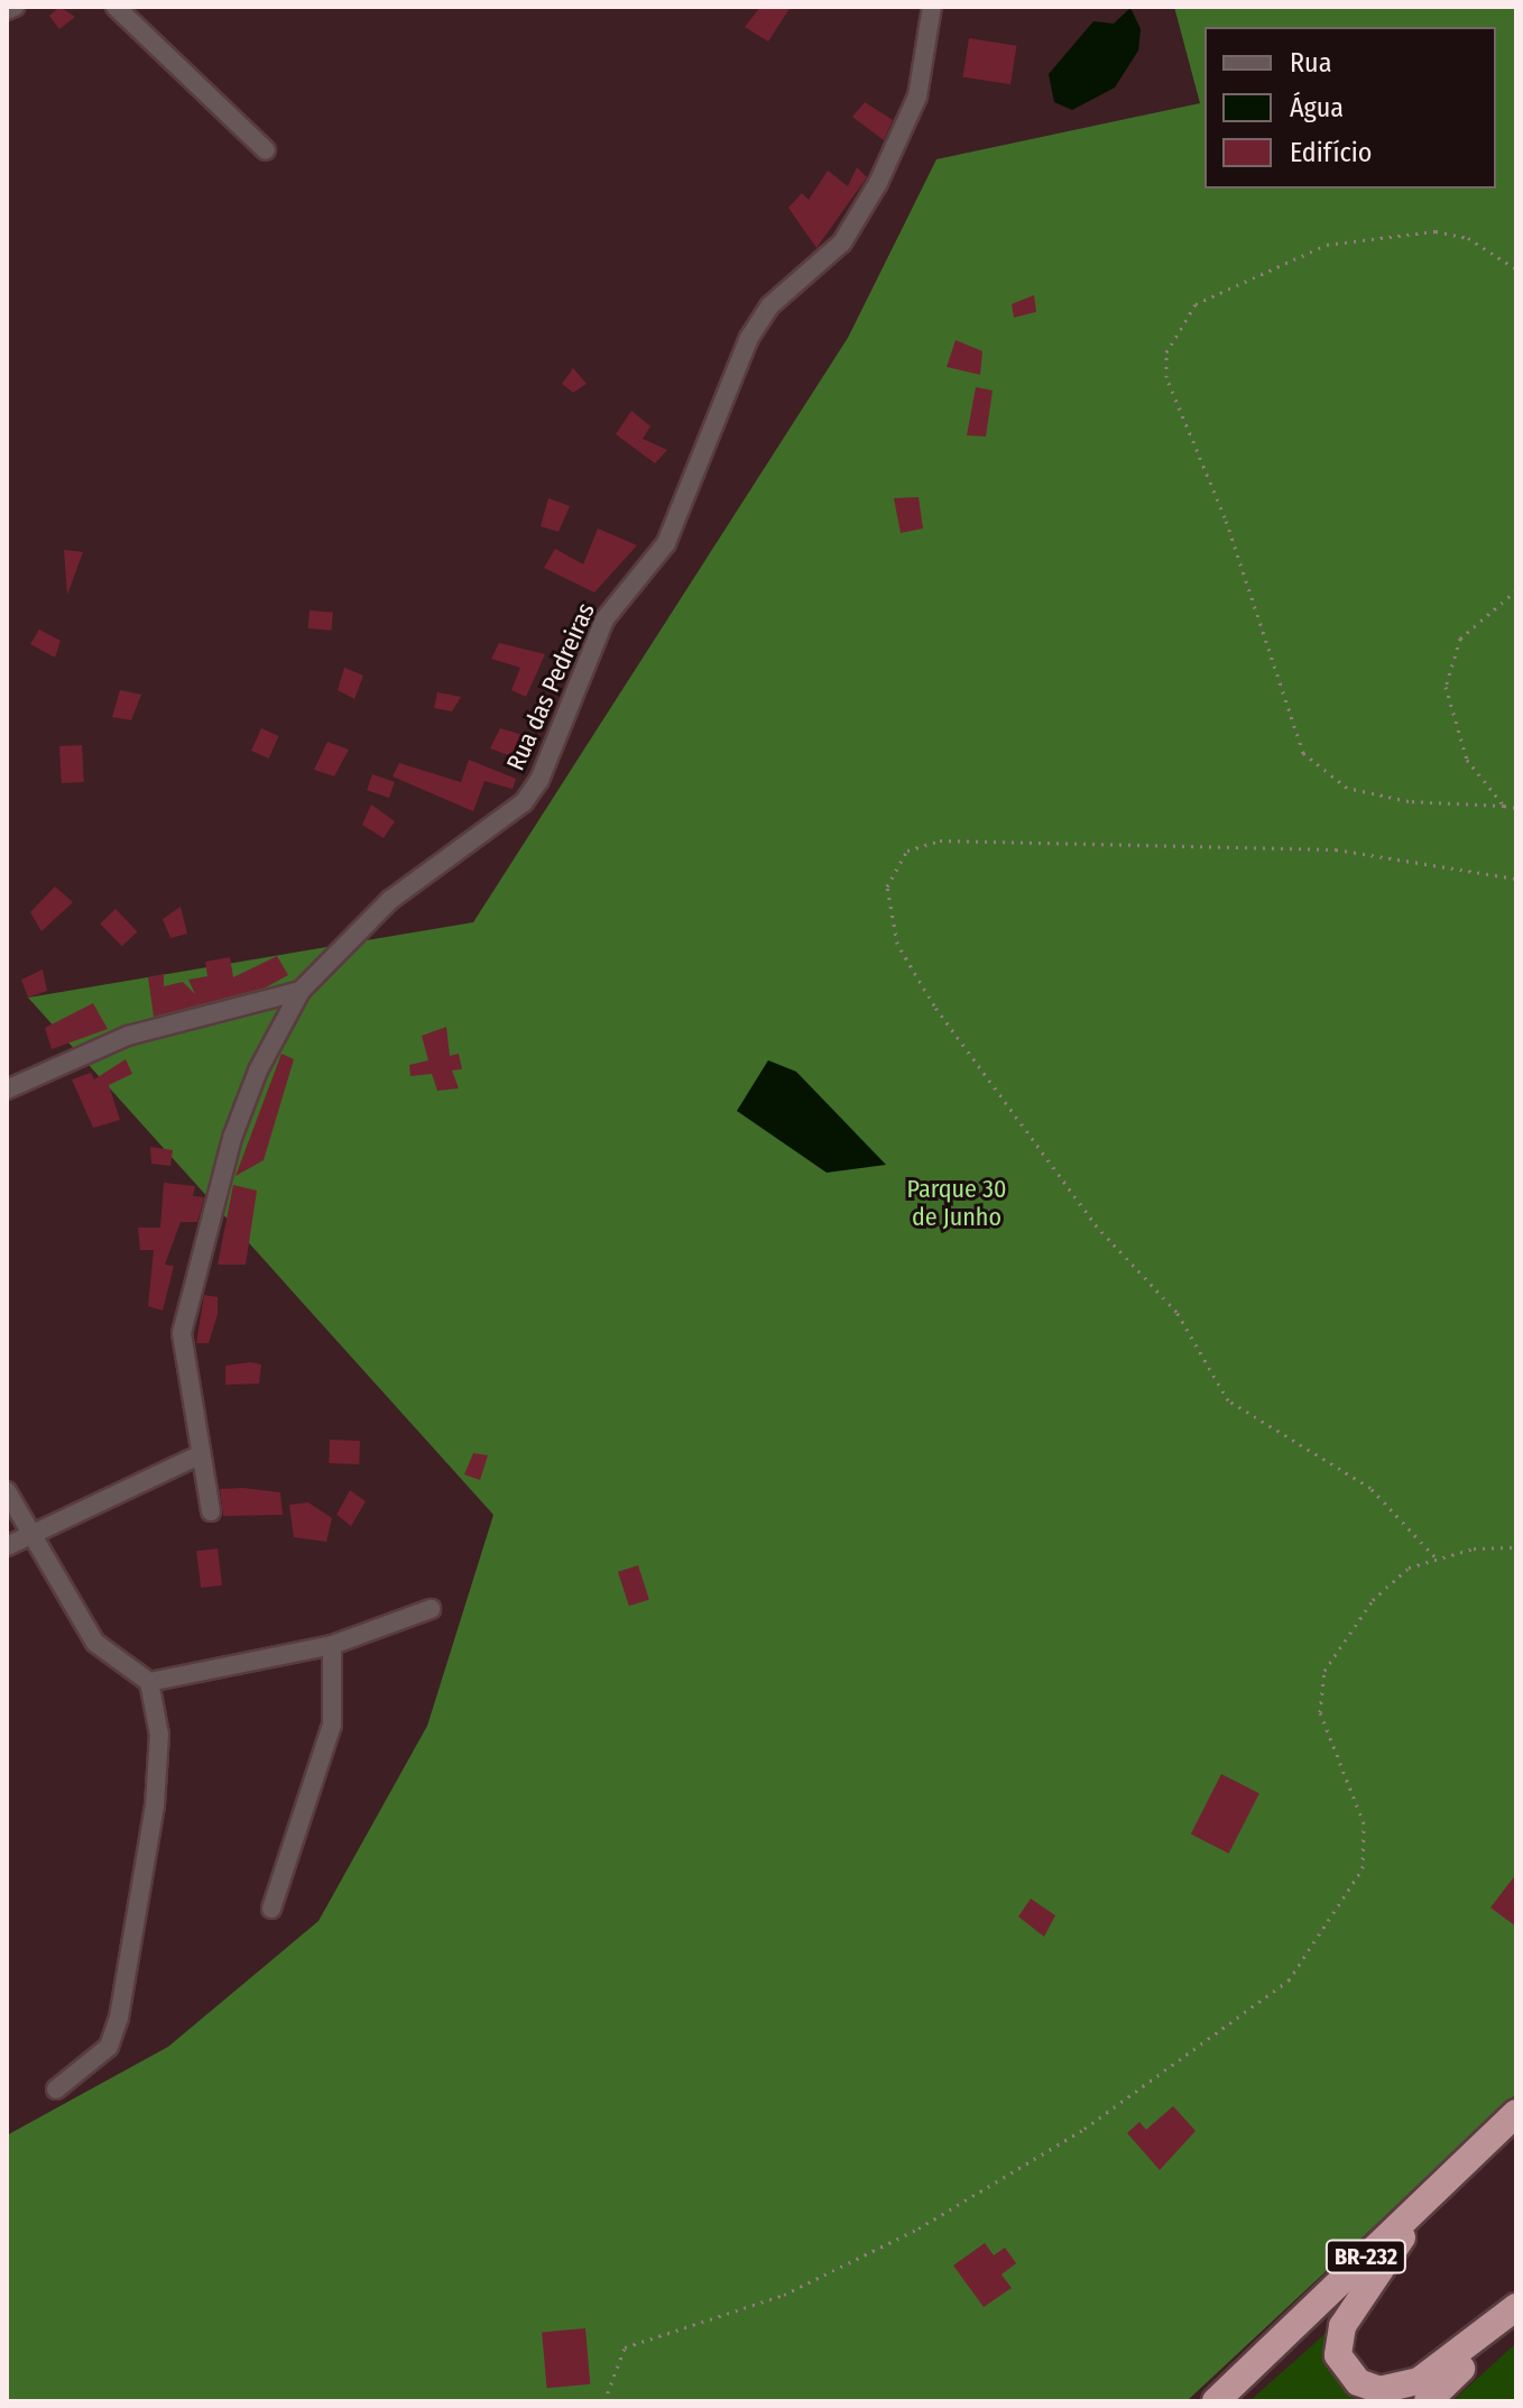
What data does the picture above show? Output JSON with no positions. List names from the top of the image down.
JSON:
{
  "streets": {
    "highway": ["BR-232"],
    "street": ["Rua das Pedreiras"]
  },
  "parks": ["Parque 30 de Junho"],
  "legend": ["Rua", "Água", "Edifício"]
}
